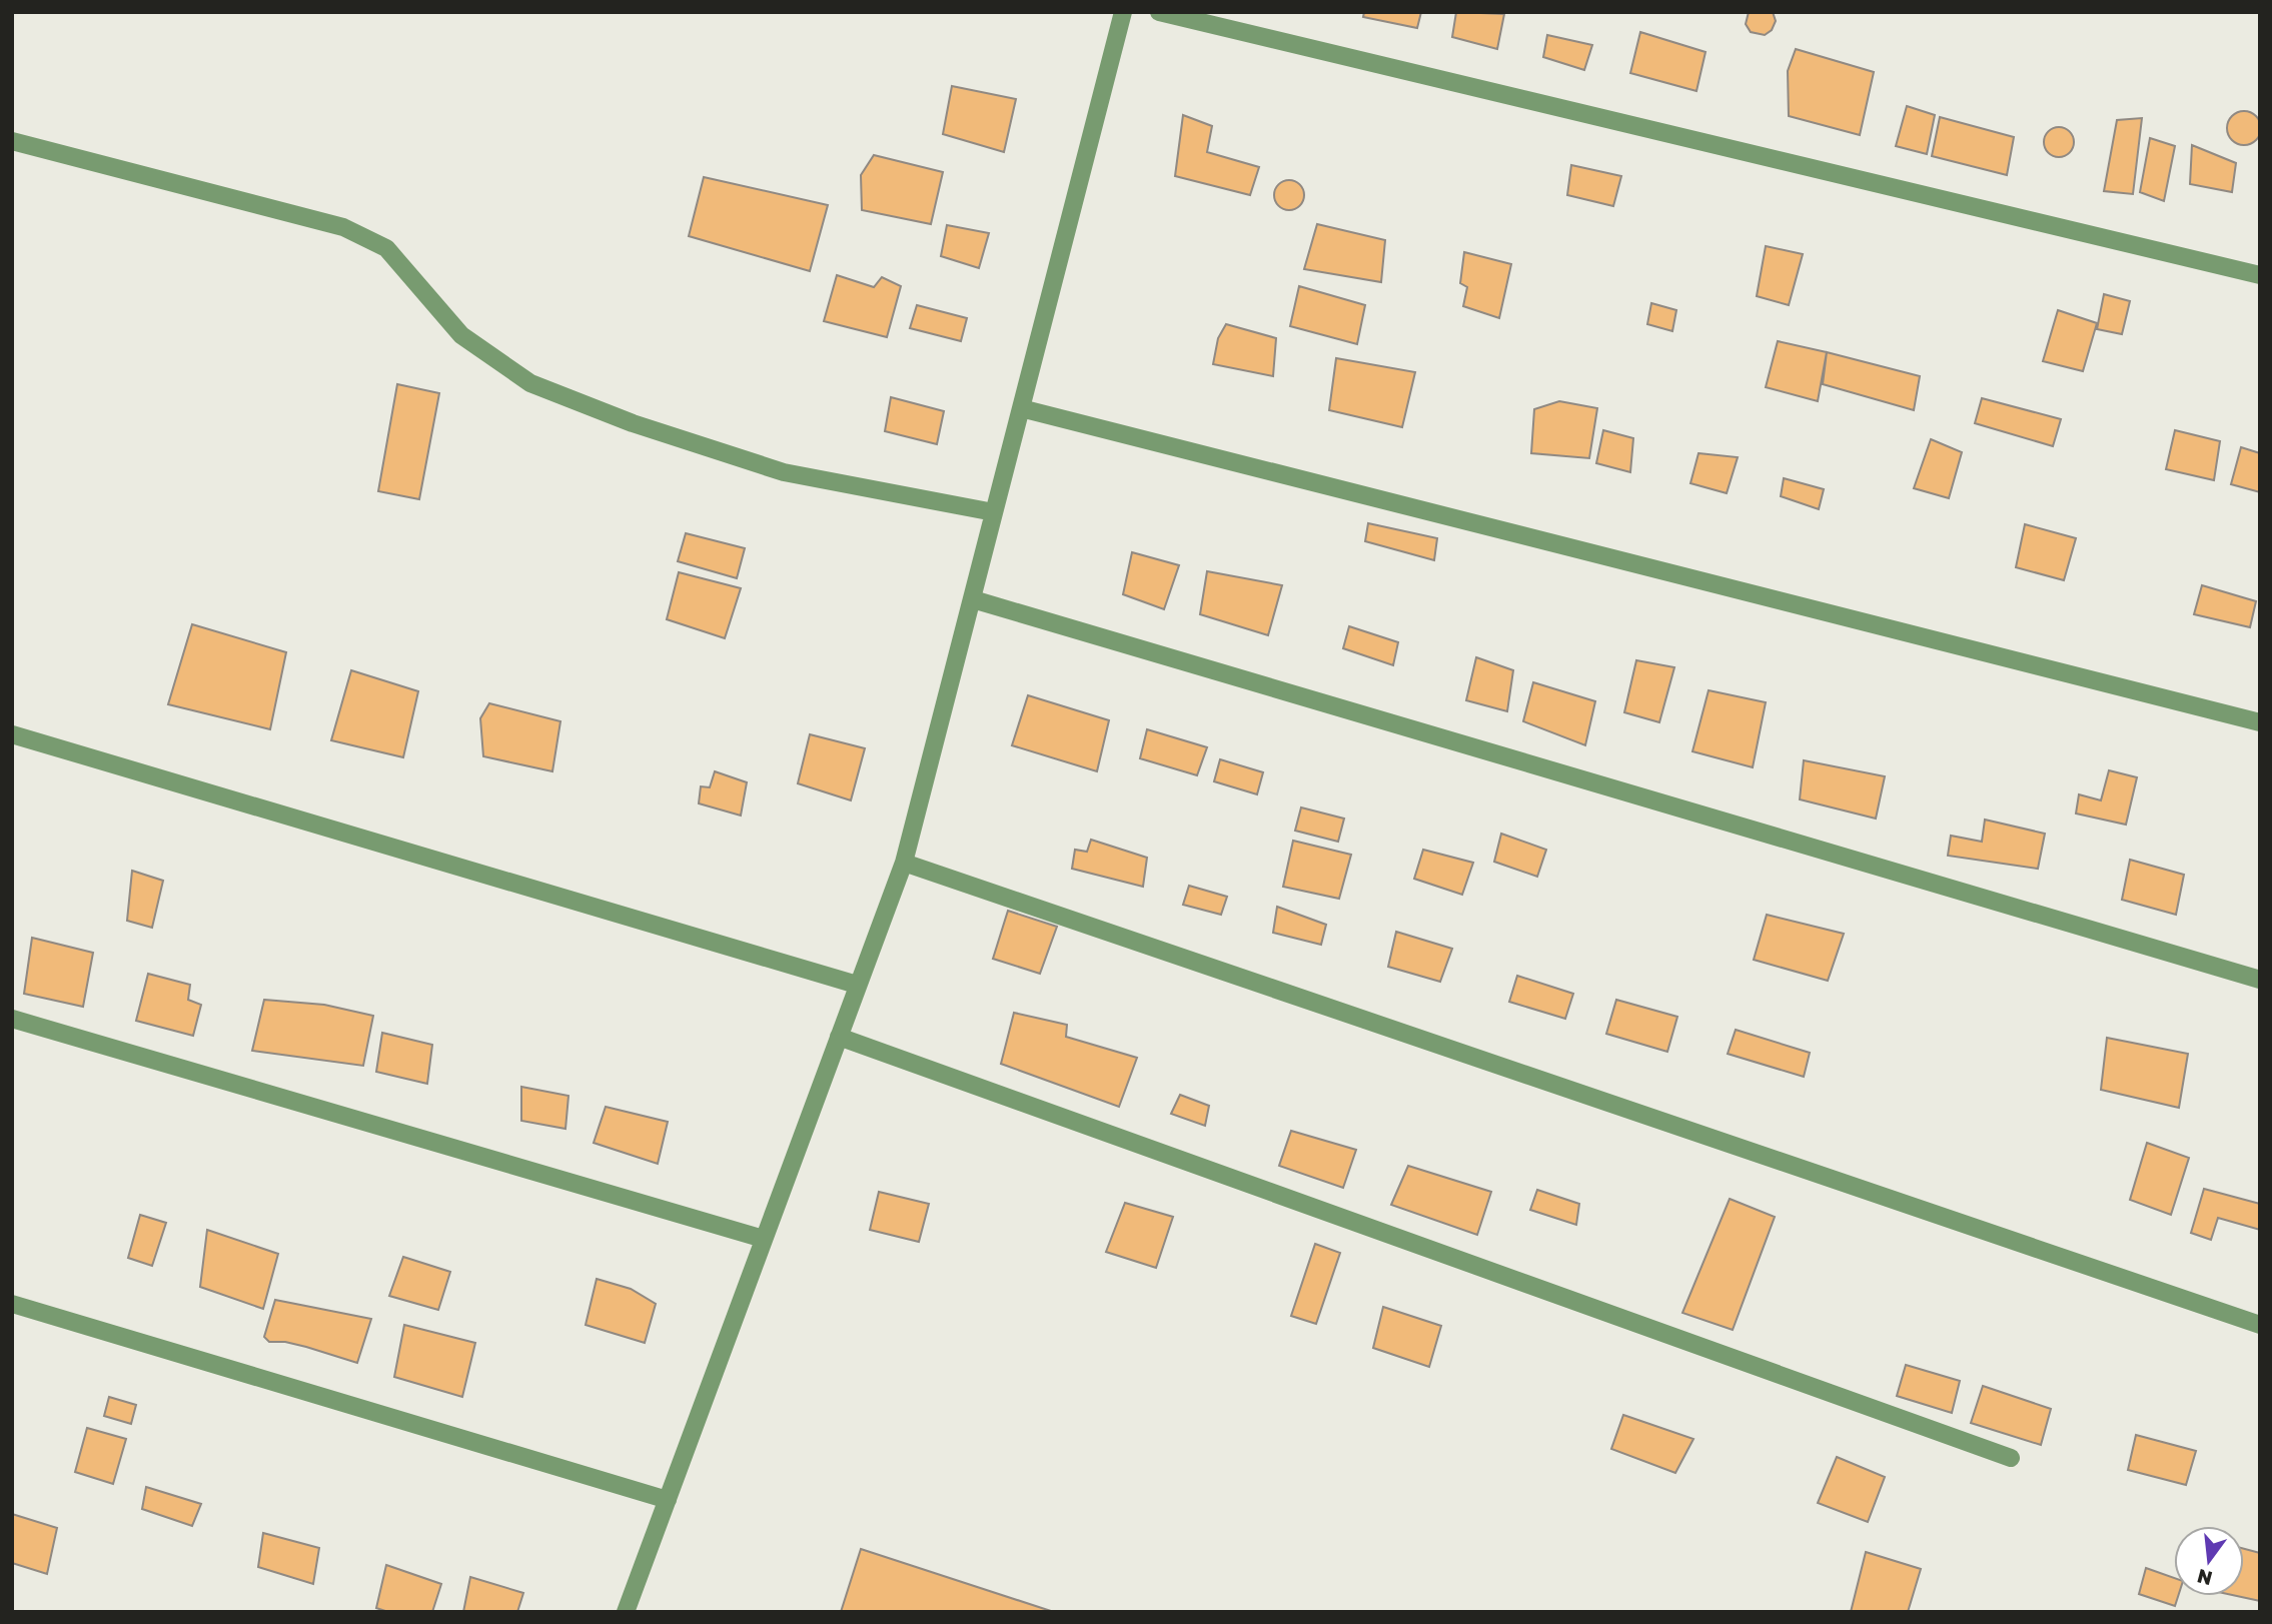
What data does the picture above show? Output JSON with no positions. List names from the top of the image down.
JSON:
{
  "north": "bottom"
}
